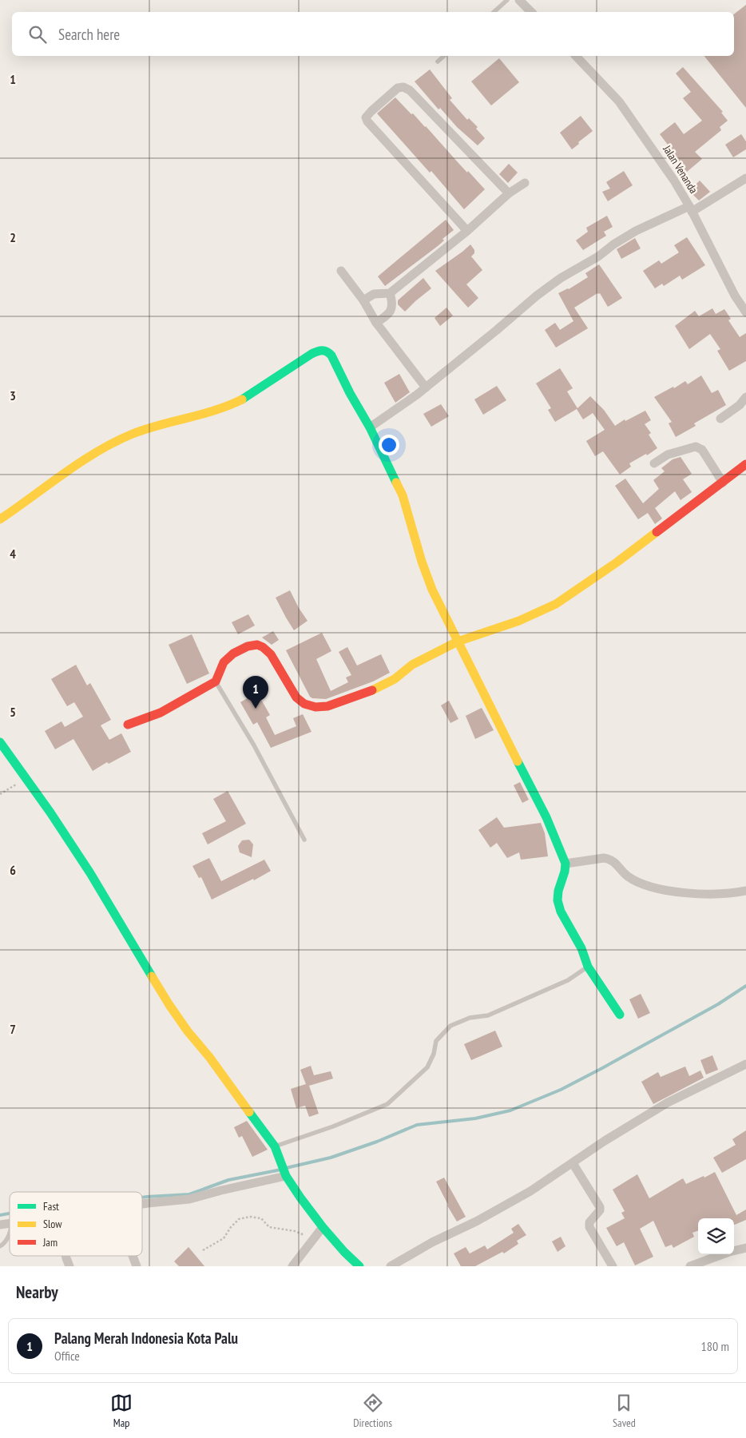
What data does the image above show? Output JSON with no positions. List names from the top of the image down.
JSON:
{
  "streets": {
    "street": ["Jalan Venanda"]
  },
  "legend": ["Fast", "Slow", "Jam"],
  "page": {
    "search": "Search here",
    "pins": "1",
    "heading": "Nearby",
    "list": [
      {
        "mark": "1",
        "name": "Palang Merah Indonesia Kota Palu",
        "note": "Office",
        "value": "180 m"
      }
    ],
    "nav": ["Map", "Directions", "Saved"]
  },
  "grid": {
    "rows": [
      "1",
      "2",
      "3",
      "4",
      "5",
      "6",
      "7"
    ]
  }
}
